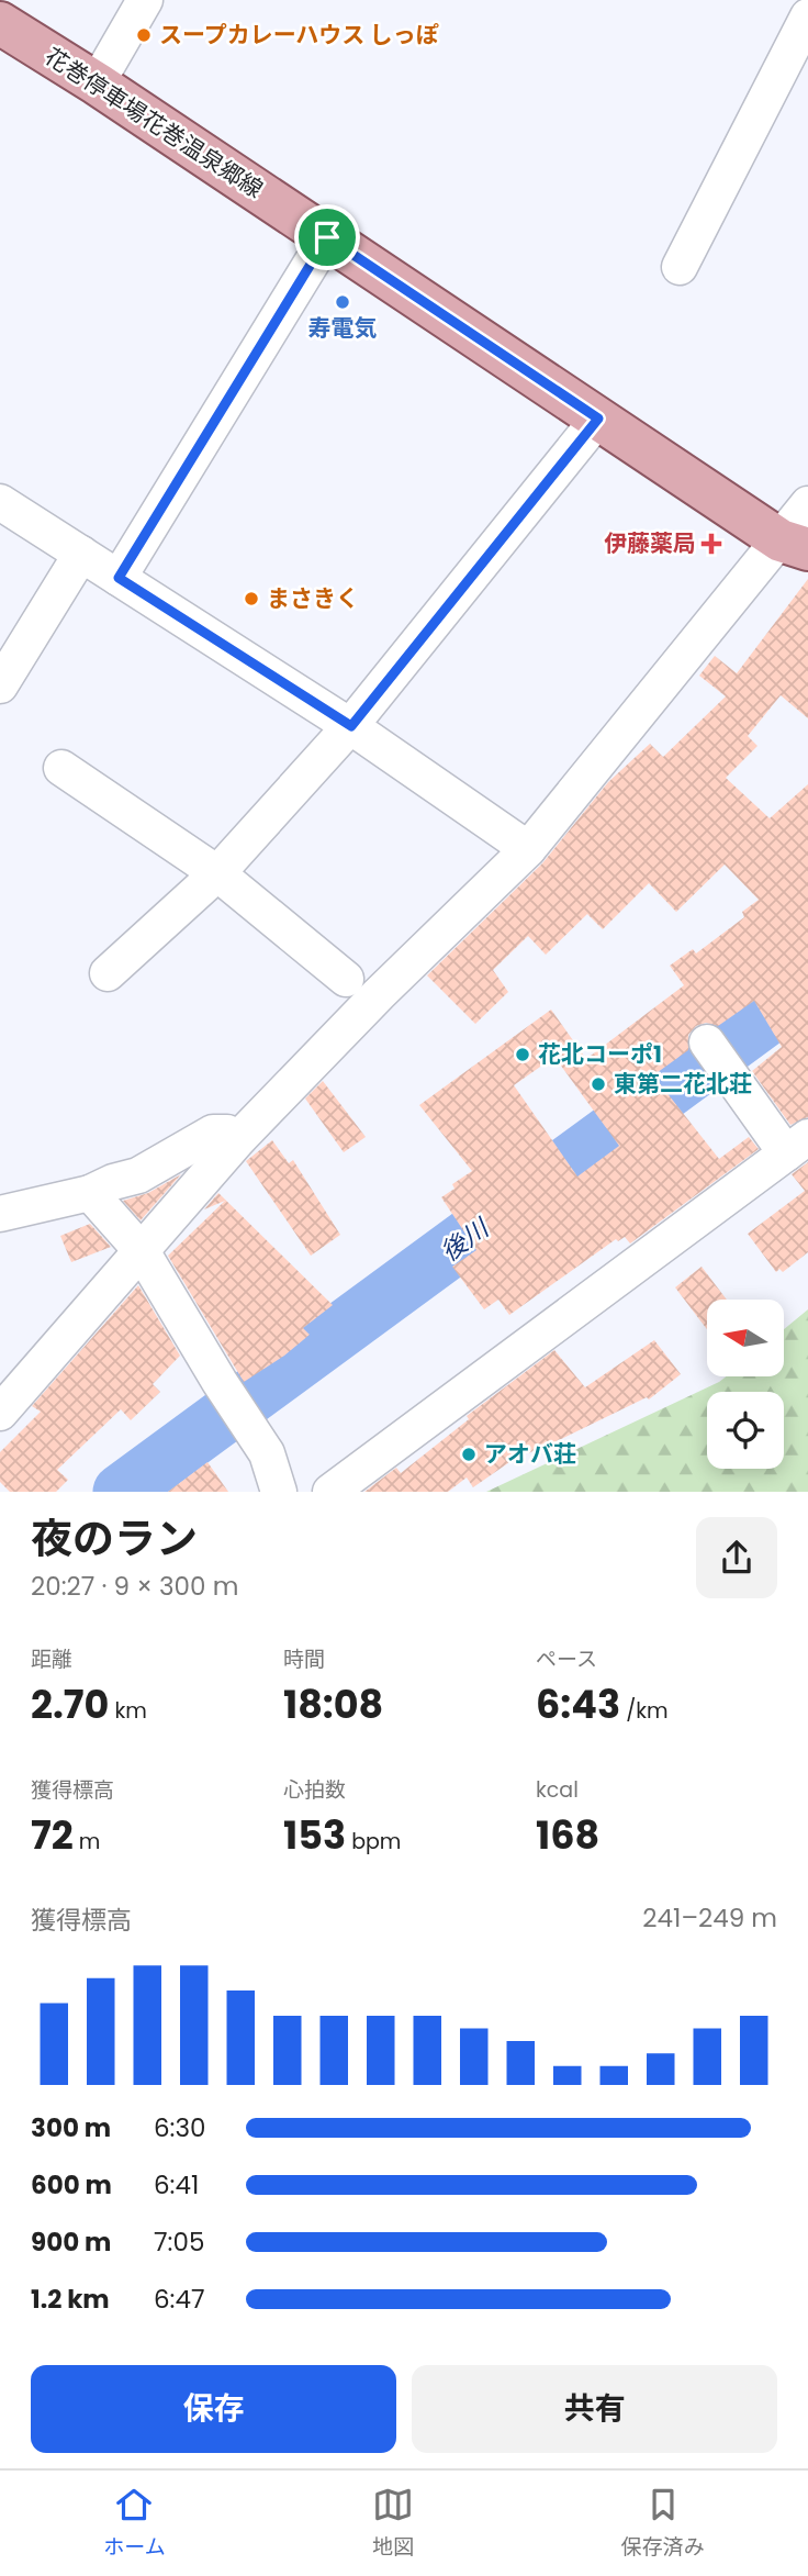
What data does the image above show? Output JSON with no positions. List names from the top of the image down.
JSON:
{
  "streets": {
    "main road": ["花巻停車場花巻温泉郷線"]
  },
  "water": ["後川"],
  "places": {
    "other": [
      "スープカレーハウス しっぽ",
      "寿電気",
      "まさきく",
      "花北コーポ1",
      "東第二花北荘",
      "アオバ荘"
    ],
    "health": ["伊藤薬局"]
  },
  "north": "left",
  "page": {
    "heading": ["夜のラン", "20:27 · 9 × 300 m"],
    "stats": [
      ["距離", "2.70 km"],
      ["時間", "18:08"],
      ["ペース", "6:43 /km"],
      ["獲得標高", "72 m"],
      ["心拍数", "153 bpm"],
      ["kcal", "168"]
    ],
    "chart": ["獲得標高", "241–249 m"],
    "list": [
      {
        "name": "300 m",
        "note": "6:30"
      },
      {
        "name": "600 m",
        "note": "6:41"
      },
      {
        "name": "900 m",
        "note": "7:05"
      },
      {
        "name": "1.2 km",
        "note": "6:47"
      }
    ],
    "buttons": ["保存", "共有"],
    "tabs": ["ホーム", "地図", "保存済み"]
  }
}
